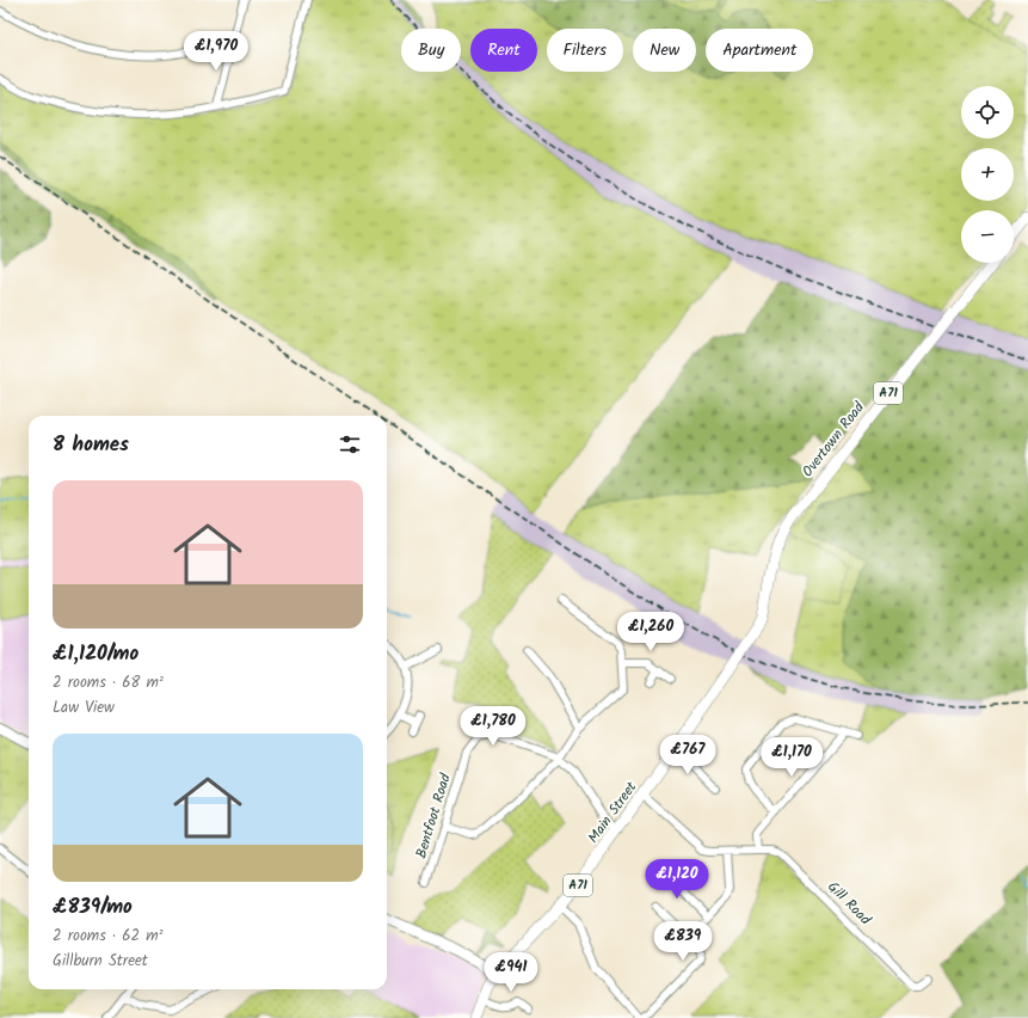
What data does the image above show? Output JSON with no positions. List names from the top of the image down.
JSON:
{
  "streets": {
    "main road": ["A71", "Overtown Road", "Main Street"],
    "street": ["Bentfoot Road", "Gill Road"]
  },
  "crossings": [
    ["Overtown Road", "Main Street"],
    ["Main Street", "Bentfoot Road"]
  ],
  "page": {
    "chip": [
      "Buy",
      "Rent",
      "Filters",
      "New",
      "Apartment"
    ],
    "price": [
      "£1,970",
      "£1,260",
      "£1,780",
      "£767",
      "£1,170",
      "£1,120",
      "£839",
      "£941"
    ],
    "map_buttons": ["+", "−"],
    "heading": "8 homes",
    "list": [
      {
        "name": "£1,120/mo",
        "note": "2 rooms · 68 m² · Law View"
      },
      {
        "name": "£839/mo",
        "note": "2 rooms · 62 m² · Gillburn Street"
      }
    ]
  }
}
